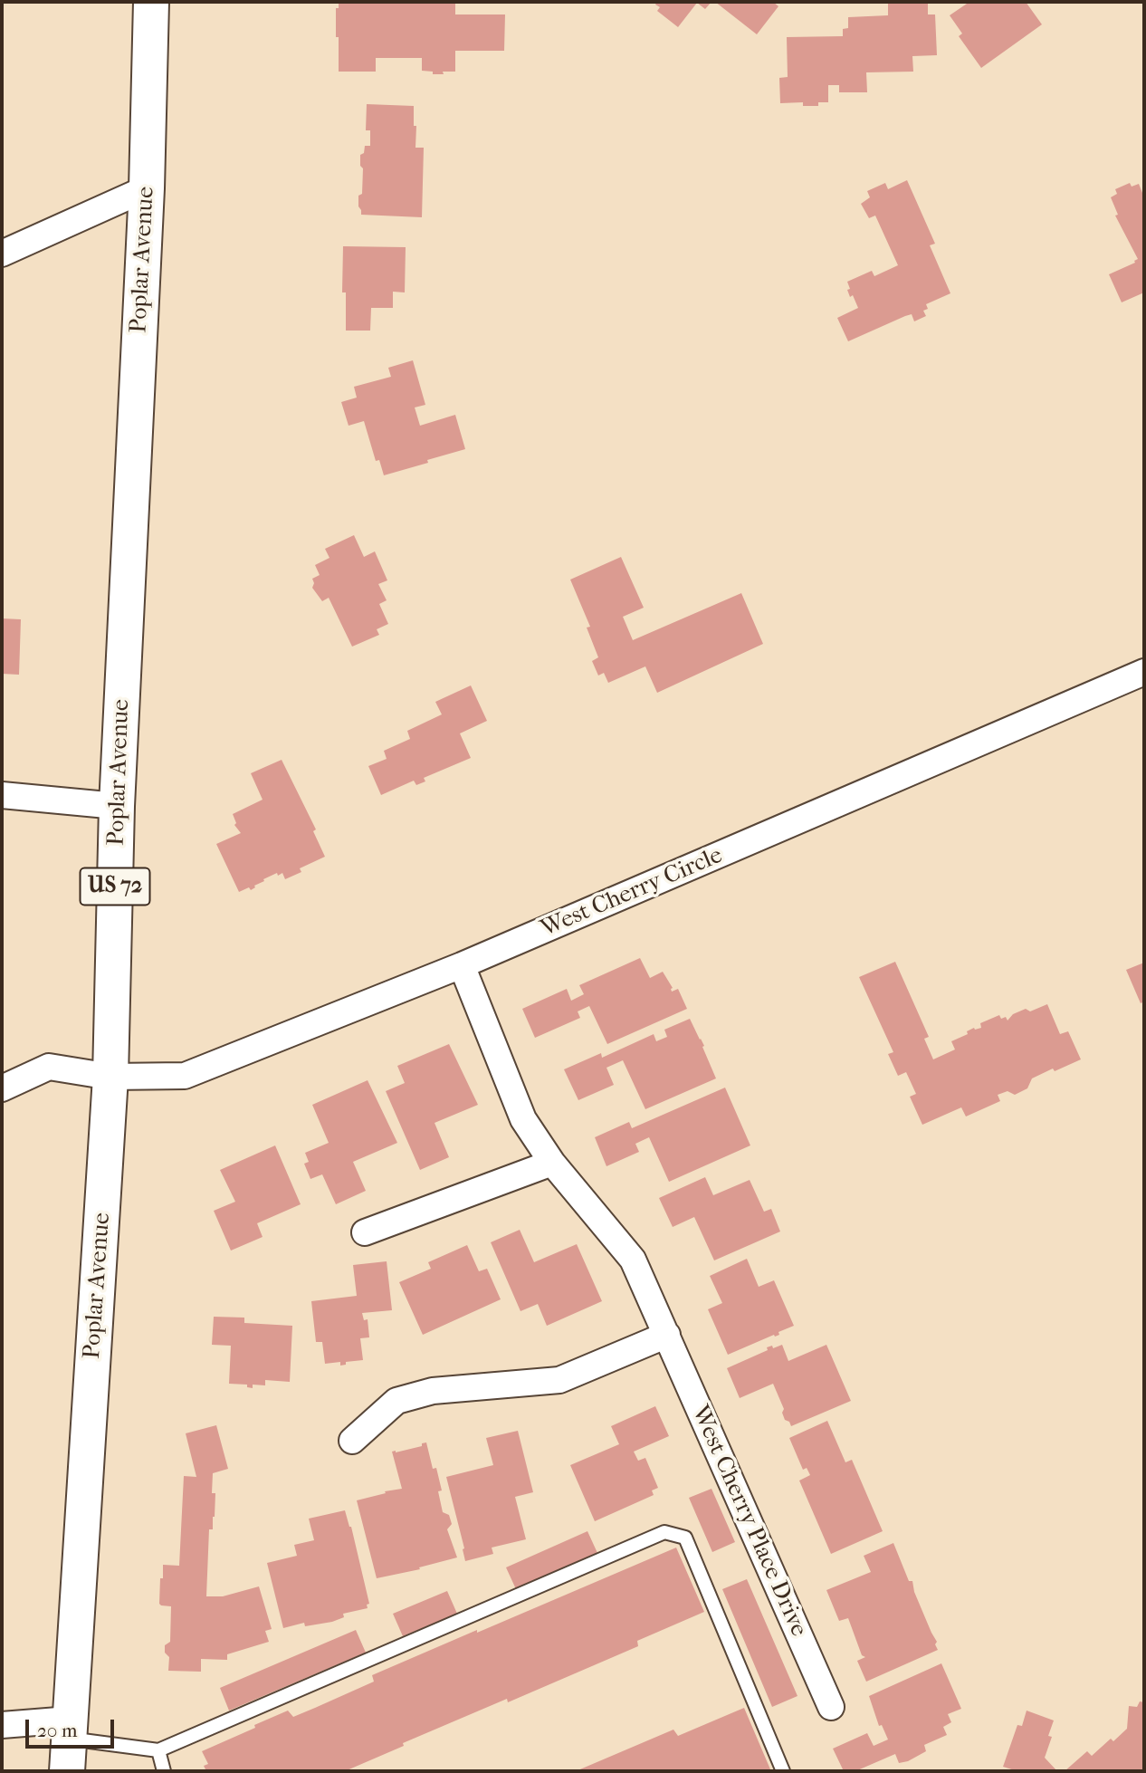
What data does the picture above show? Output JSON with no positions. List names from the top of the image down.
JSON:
{
  "streets": {
    "main road": ["Poplar Avenue", "US 72"],
    "street": ["West Cherry Circle", "West Cherry Place Drive"]
  },
  "crossings": [
    ["Poplar Avenue", "West Cherry Circle"],
    ["West Cherry Circle", "West Cherry Place Drive"]
  ],
  "scale_bar": "20 m"
}
